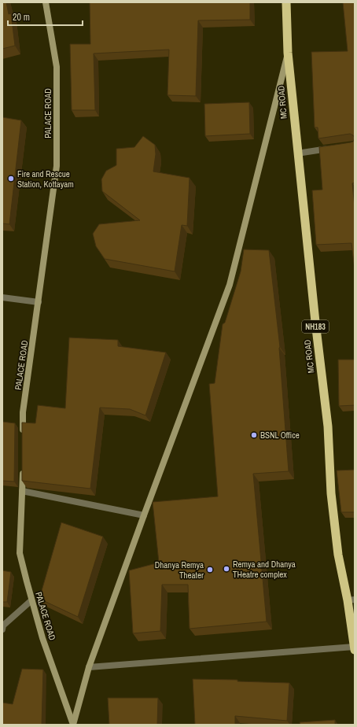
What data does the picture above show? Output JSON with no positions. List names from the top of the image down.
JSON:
{
  "streets": {
    "highway": ["MC ROAD", "NH183"],
    "main road": ["PALACE ROAD"]
  },
  "places": [
    "Fire and Rescue Station, Kottayam",
    "BSNL Office",
    "Remya and Dhanya THeatre complex",
    "Dhanya Remya Theater"
  ],
  "scale_bar": "20 m"
}
